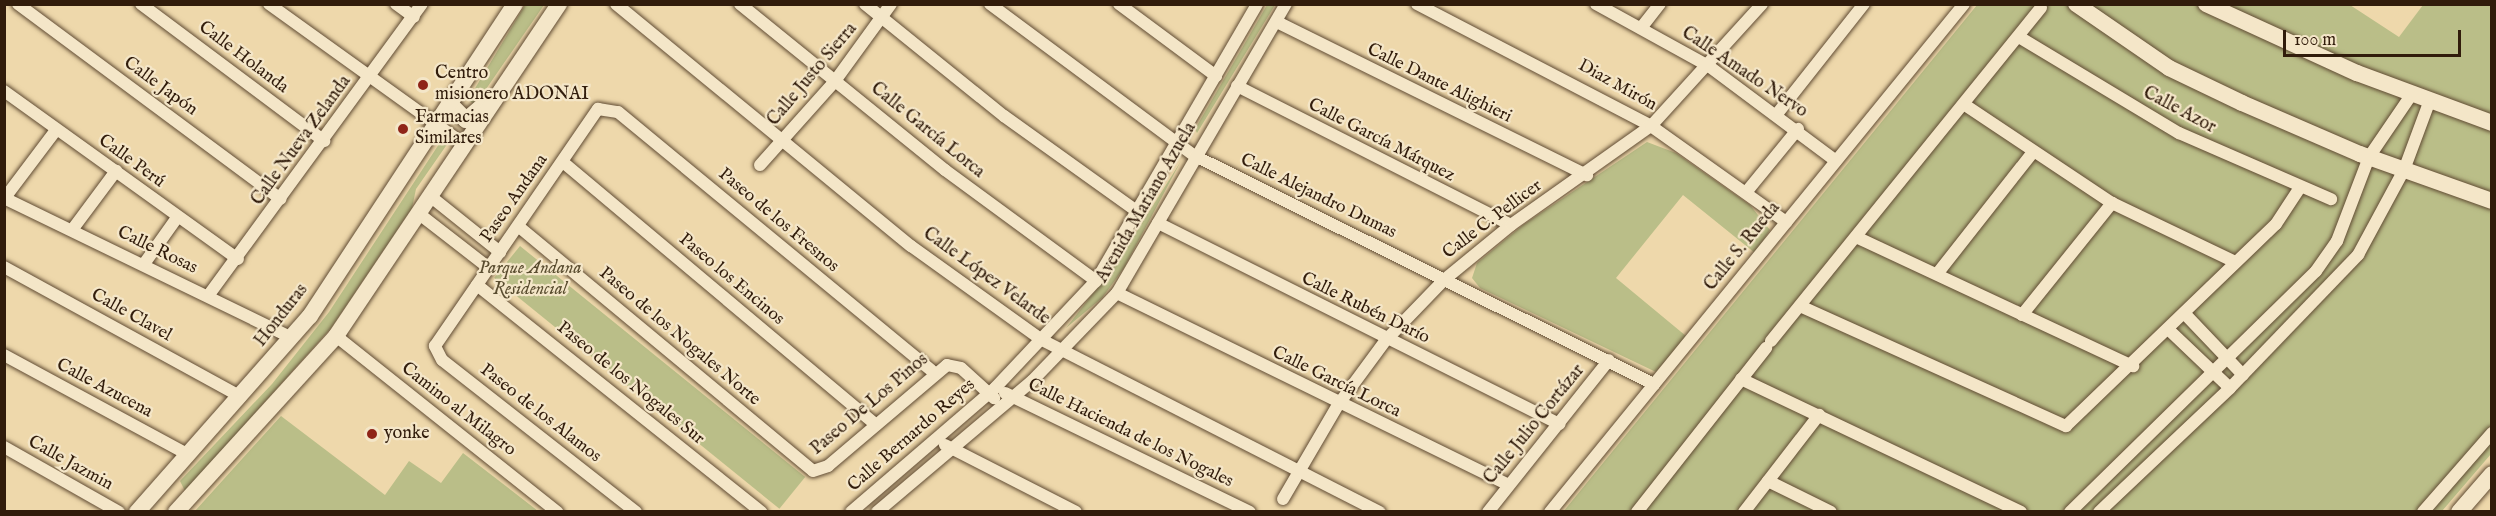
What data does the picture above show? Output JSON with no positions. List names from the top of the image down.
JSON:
{
  "streets": {
    "street": [
      "Calle Holanda",
      "Calle Amado Nervo",
      "Calle Justo Sierra",
      "Calle Dante Alighieri",
      "Diaz Mirón",
      "Calle Japón",
      "Calle Azor",
      "Calle García Lorca",
      "Calle Nueva Zelanda",
      "Calle García Márquez",
      "Calle Perú",
      "Calle Alejandro Dumas",
      "Paseo Andana",
      "Avenida Mariano Azuela",
      "Calle C. Pellicer",
      "Paseo de los Fresnos",
      "Calle S. Rueda",
      "Calle Rosas",
      "Calle López Velarde",
      "Paseo los Encinos",
      "Calle Rubén Darío",
      "Calle Clavel",
      "Honduras",
      "Paseo de los Nogales Norte",
      "Paseo de los Nogales Sur",
      "Calle Azucena",
      "Paseo De Los Pinos",
      "Camino al Milagro",
      "Paseo de los Alamos",
      "Calle Julio Cortázar",
      "Calle Hacienda de los Nogales",
      "Calle Bernardo Reyes",
      "Calle Jazmin"
    ]
  },
  "crossings": [
    ["Calle Holanda", "Calle Nueva Zelanda"],
    ["Calle Amado Nervo", "Calle C. Pellicer"],
    ["Calle Amado Nervo", "Calle S. Rueda"],
    ["Calle Justo Sierra", "Calle García Lorca"],
    ["Calle Justo Sierra", "Calle López Velarde"],
    ["Calle Dante Alighieri", "Avenida Mariano Azuela"],
    ["Calle Dante Alighieri", "Calle C. Pellicer"],
    ["Diaz Mirón", "Calle C. Pellicer"],
    ["Diaz Mirón", "Calle S. Rueda"],
    ["Calle Japón", "Calle Nueva Zelanda"],
    ["Calle García Lorca", "Avenida Mariano Azuela"],
    ["Calle García Lorca", "Calle C. Pellicer"],
    ["Calle García Lorca", "Calle Julio Cortázar"],
    ["Calle Nueva Zelanda", "Calle Perú"],
    ["Calle Nueva Zelanda", "Calle Rosas"],
    ["Calle García Márquez", "Avenida Mariano Azuela"],
    ["Calle García Márquez", "Calle C. Pellicer"],
    ["Calle Alejandro Dumas", "Avenida Mariano Azuela"],
    ["Calle Alejandro Dumas", "Calle C. Pellicer"],
    ["Calle Alejandro Dumas", "Calle S. Rueda"],
    ["Calle Alejandro Dumas", "Calle Julio Cortázar"],
    ["Paseo Andana", "Paseo de los Fresnos"],
    ["Paseo Andana", "Paseo los Encinos"],
    ["Paseo Andana", "Paseo de los Nogales Norte"],
    ["Paseo Andana", "Paseo de los Nogales Sur"],
    ["Paseo Andana", "Paseo de los Alamos"],
    ["Avenida Mariano Azuela", "Calle López Velarde"],
    ["Avenida Mariano Azuela", "Calle Rubén Darío"],
    ["Avenida Mariano Azuela", "Paseo De Los Pinos"],
    ["Avenida Mariano Azuela", "Calle Hacienda de los Nogales"],
    ["Avenida Mariano Azuela", "Calle Bernardo Reyes"],
    ["Calle C. Pellicer", "Calle López Velarde"],
    ["Calle C. Pellicer", "Calle Rubén Darío"],
    ["Paseo de los Fresnos", "Paseo De Los Pinos"],
    ["Calle Rosas", "Honduras"],
    ["Paseo los Encinos", "Paseo De Los Pinos"],
    ["Calle Rubén Darío", "Calle Julio Cortázar"],
    ["Calle Clavel", "Honduras"],
    ["Honduras", "Calle Azucena"],
    ["Paseo de los Nogales Norte", "Paseo De Los Pinos"],
    ["Paseo De Los Pinos", "Calle Hacienda de los Nogales"],
    ["Paseo De Los Pinos", "Calle Bernardo Reyes"],
    ["Calle Hacienda de los Nogales", "Calle Bernardo Reyes"]
  ],
  "parks": ["Parque Andana Residencial"],
  "places": ["Centro misionero ADONAI", "Farmacias Similares", "yonke"],
  "scale_bar": "100 m"
}
